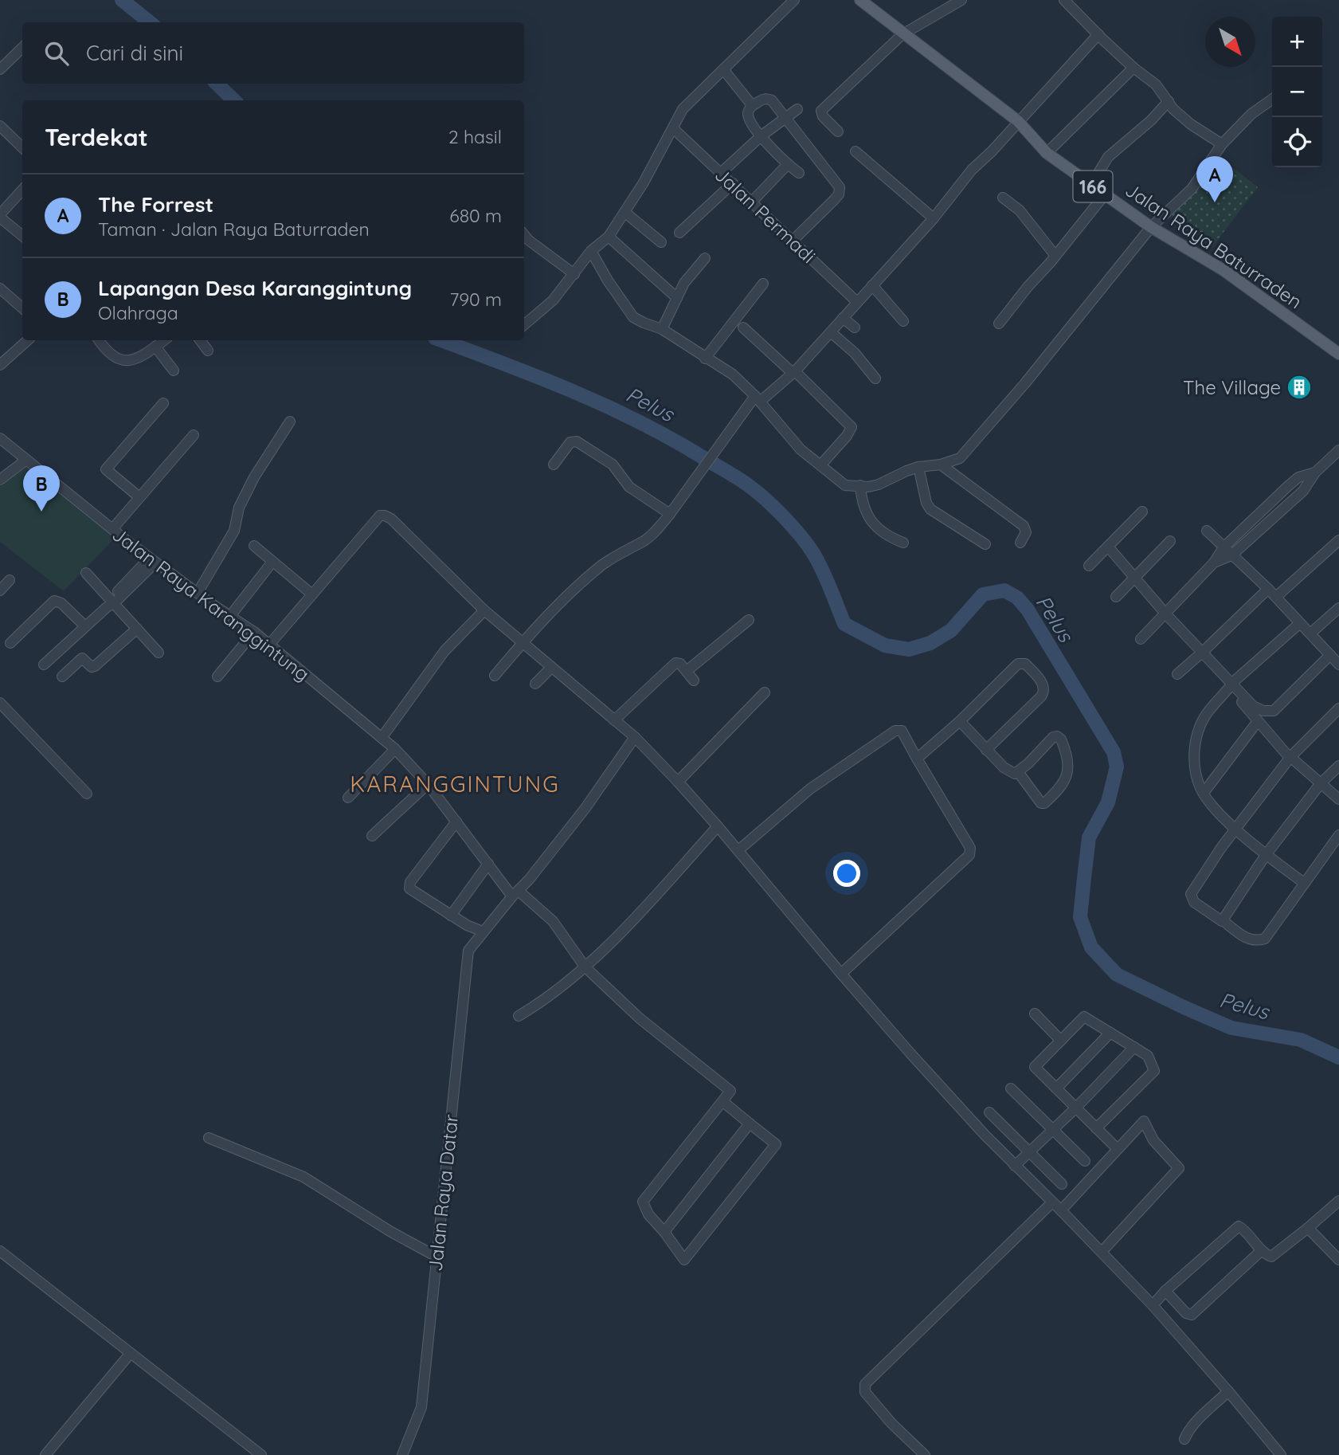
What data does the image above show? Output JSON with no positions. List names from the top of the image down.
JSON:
{
  "streets": {
    "main road": ["166", "Jalan Raya Baturraden"],
    "street": ["Jalan Permadi", "Jalan Raya Karanggintung", "Jalan Raya Datar"]
  },
  "districts": ["KARANGGINTUNG"],
  "water": ["Pelus"],
  "places": {
    "building": ["The Village"]
  },
  "north": "bottom right",
  "page": {
    "map_buttons": ["+", "−"],
    "search": "Cari di sini",
    "heading": ["Terdekat", "2 hasil"],
    "pins": ["A", "B"],
    "list": [
      {
        "mark": "A",
        "name": "The Forrest",
        "note": "Taman · Jalan Raya Baturraden",
        "value": "680 m"
      },
      {
        "mark": "B",
        "name": "Lapangan Desa Karanggintung",
        "note": "Olahraga",
        "value": "790 m"
      }
    ]
  }
}
